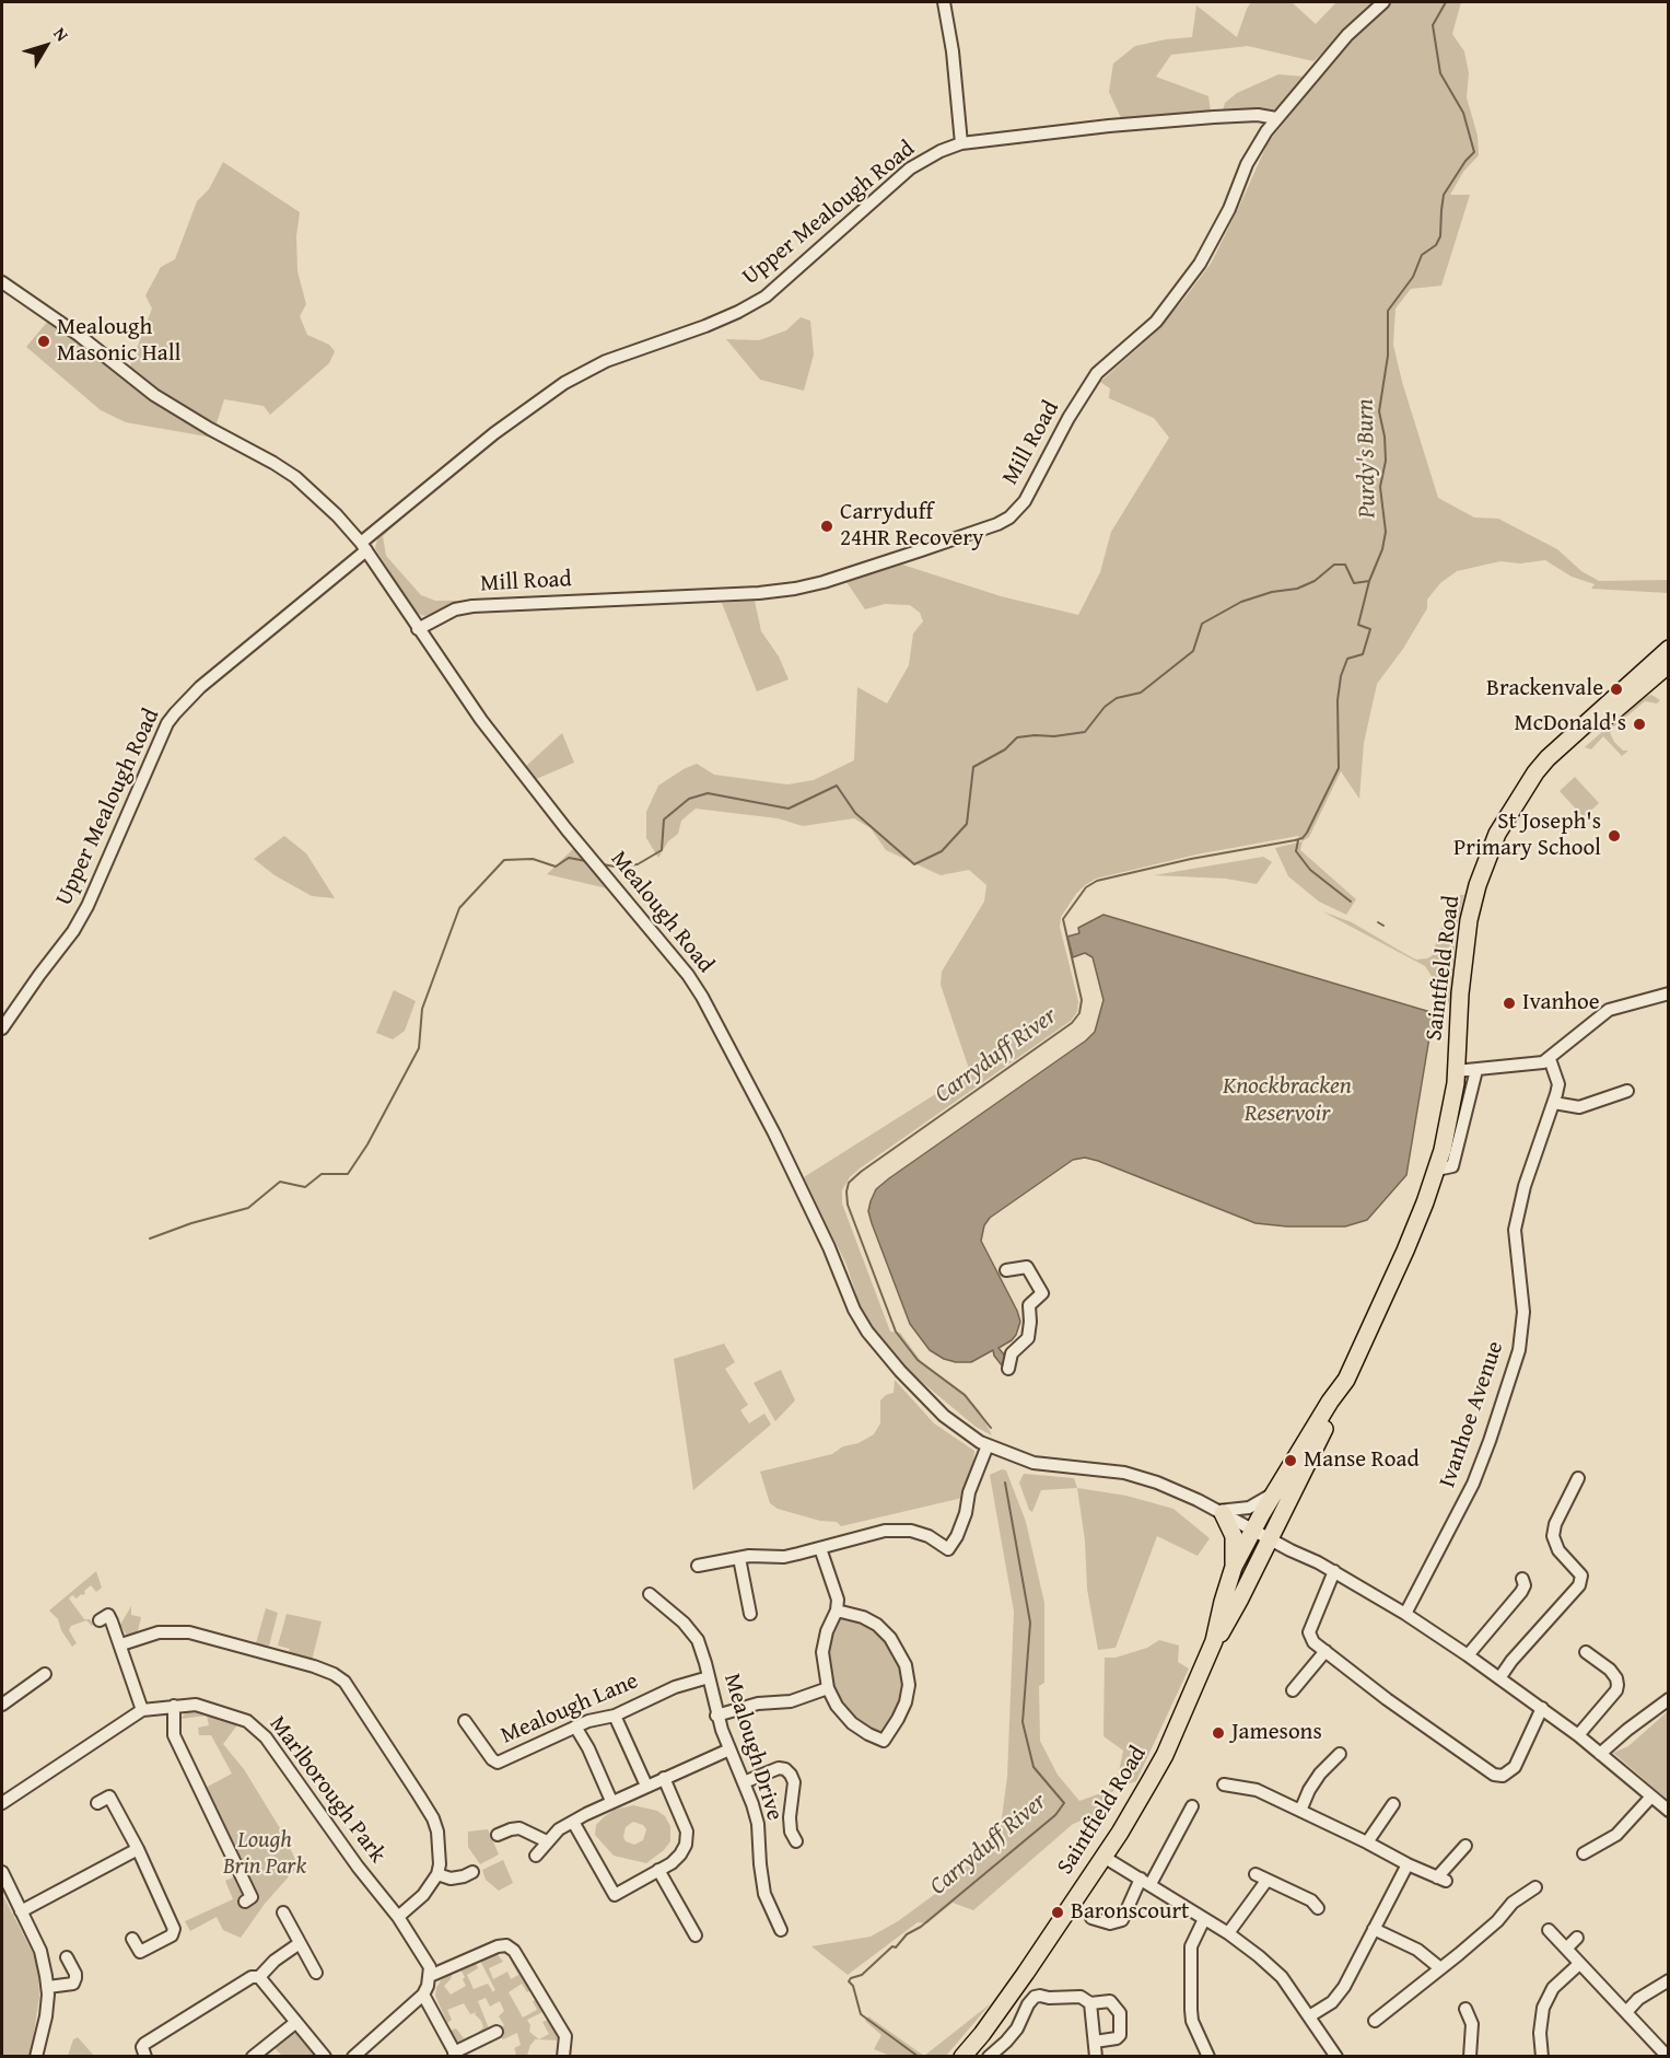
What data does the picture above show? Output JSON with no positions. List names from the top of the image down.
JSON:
{
  "streets": {
    "highway": ["Saintfield Road"],
    "street": [
      "Upper Mealough Road",
      "Mill Road",
      "Mealough Road",
      "Ivanhoe Avenue",
      "Mealough Lane",
      "Mealough Drive",
      "Marlborough Park"
    ]
  },
  "crossings": [
    ["Upper Mealough Road", "Mill Road"],
    ["Upper Mealough Road", "Mealough Road"],
    ["Mill Road", "Mealough Road"],
    ["Mealough Road", "Saintfield Road"],
    ["Mealough Lane", "Mealough Drive"]
  ],
  "water": ["Purdy's Burn", "Carryduff River", "Knockbracken Reservoir"],
  "parks": ["Lough Brin Park"],
  "places": [
    "Mealough Masonic Hall",
    "Carryduff 24HR Recovery",
    "Brackenvale",
    "McDonald's",
    "St Joseph's Primary School",
    "Ivanhoe",
    "Manse Road",
    "Jamesons",
    "Baronscourt"
  ],
  "north": "top right"
}
